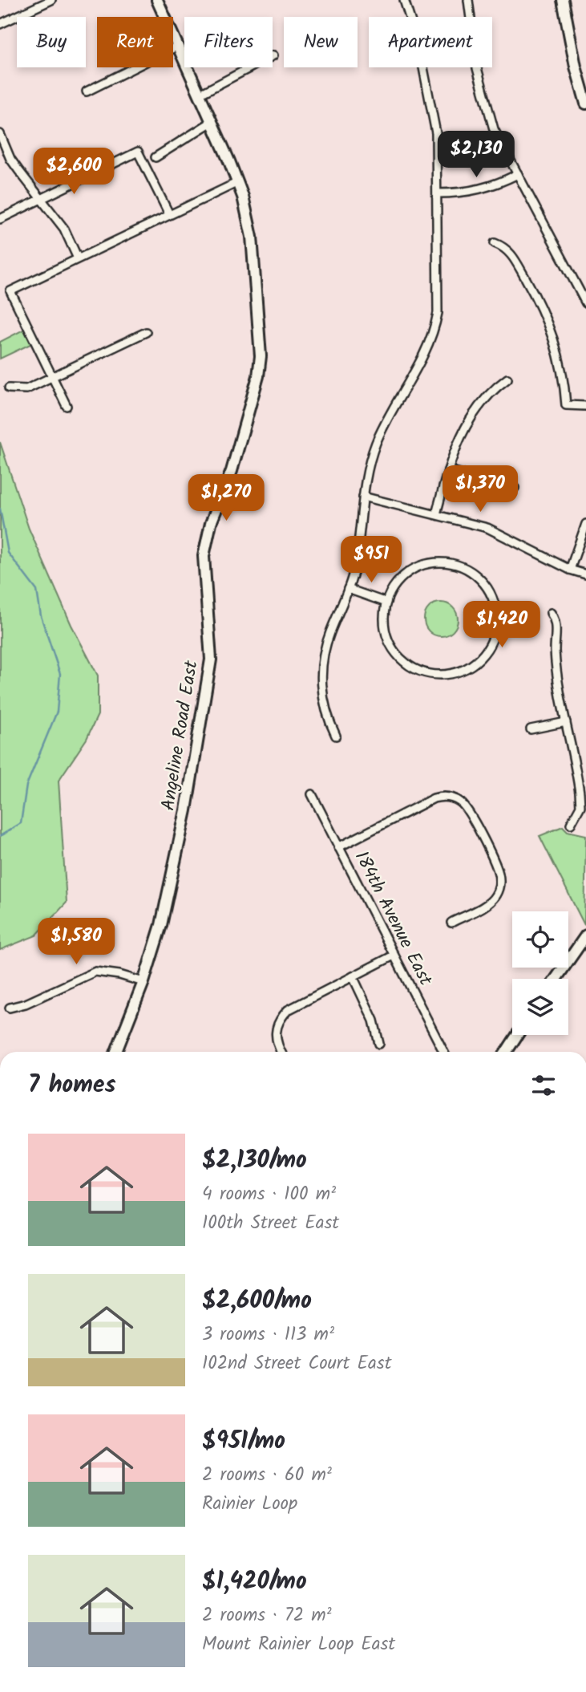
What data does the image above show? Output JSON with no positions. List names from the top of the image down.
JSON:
{
  "streets": {
    "street": ["Angeline Road East", "184th Avenue East"]
  },
  "page": {
    "chip": [
      "Buy",
      "Rent",
      "Filters",
      "New",
      "Apartment"
    ],
    "price": [
      "$2,130",
      "$2,600",
      "$1,370",
      "$1,270",
      "$951",
      "$1,420",
      "$1,580"
    ],
    "heading": "7 homes",
    "list": [
      {
        "name": "$2,130/mo",
        "note": "4 rooms · 100 m² · 100th Street East"
      },
      {
        "name": "$2,600/mo",
        "note": "3 rooms · 113 m² · 102nd Street Court East"
      },
      {
        "name": "$951/mo",
        "note": "2 rooms · 60 m² · Rainier Loop"
      },
      {
        "name": "$1,420/mo",
        "note": "2 rooms · 72 m² · Mount Rainier Loop East"
      }
    ]
  }
}
